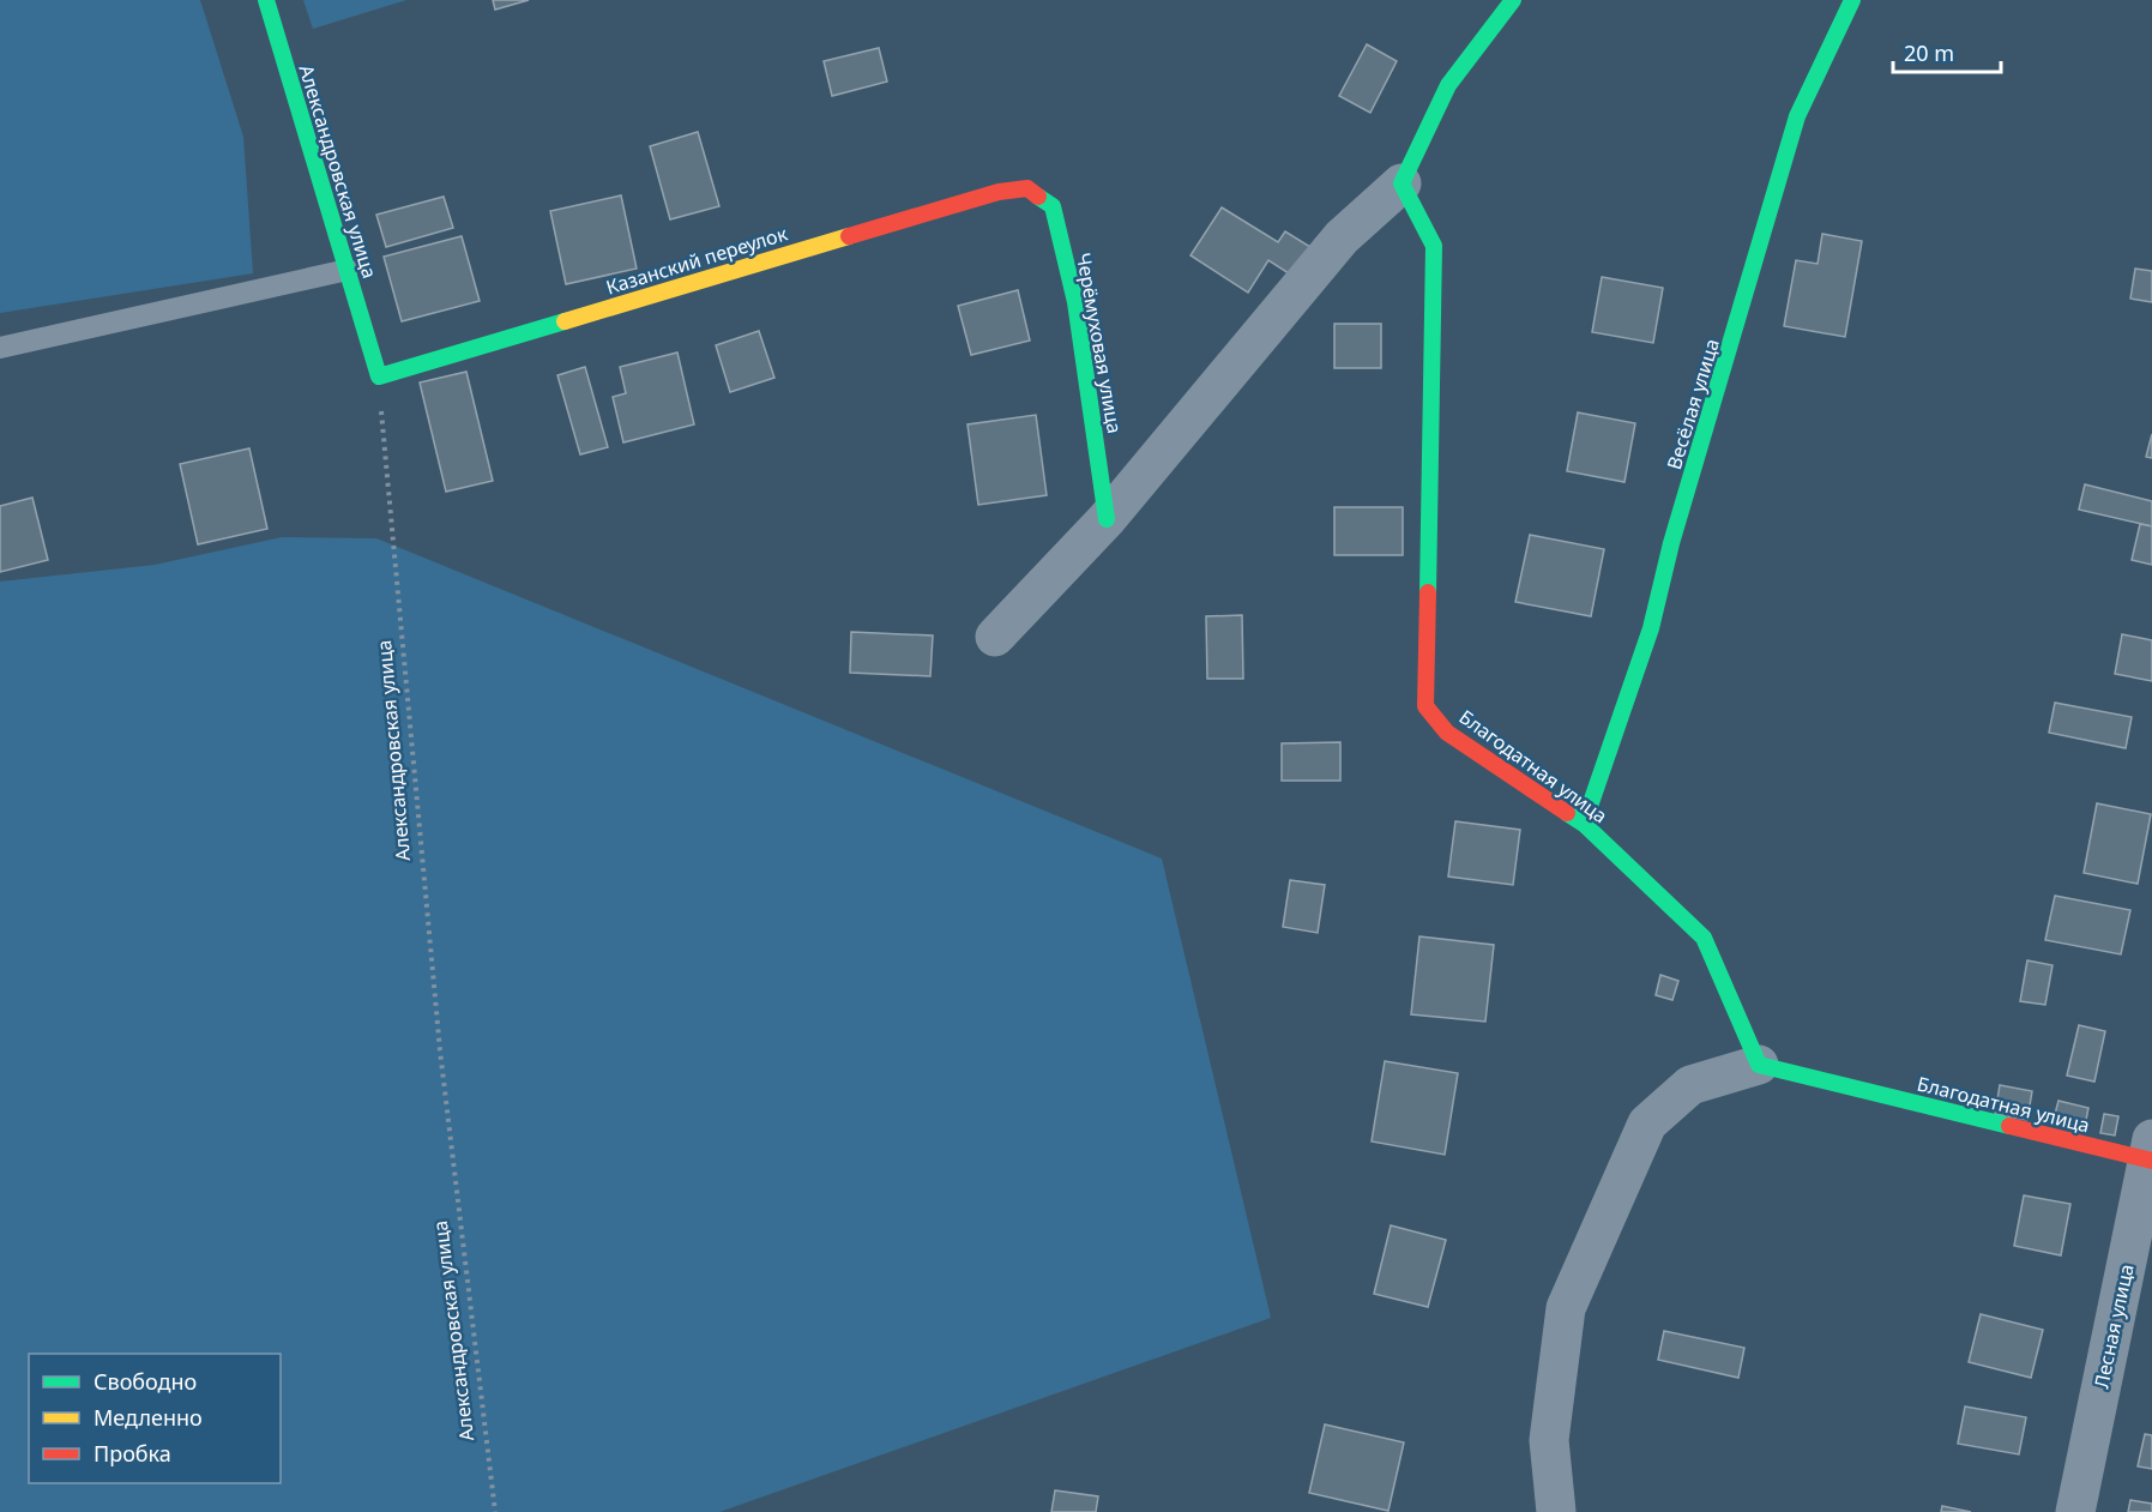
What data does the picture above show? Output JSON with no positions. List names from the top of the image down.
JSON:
{
  "streets": {
    "street": [
      "Александровская улица",
      "Казанский переулок",
      "Черёмуховая улица",
      "Весёлая улица",
      "Благодатная улица",
      "Лесная улица"
    ]
  },
  "crossings": [
    ["Александровская улица", "Казанский переулок"],
    ["Казанский переулок", "Черёмуховая улица"],
    ["Весёлая улица", "Благодатная улица"],
    ["Благодатная улица", "Лесная улица"]
  ],
  "legend": ["Свободно", "Медленно", "Пробка"],
  "scale_bar": "20 m"
}
